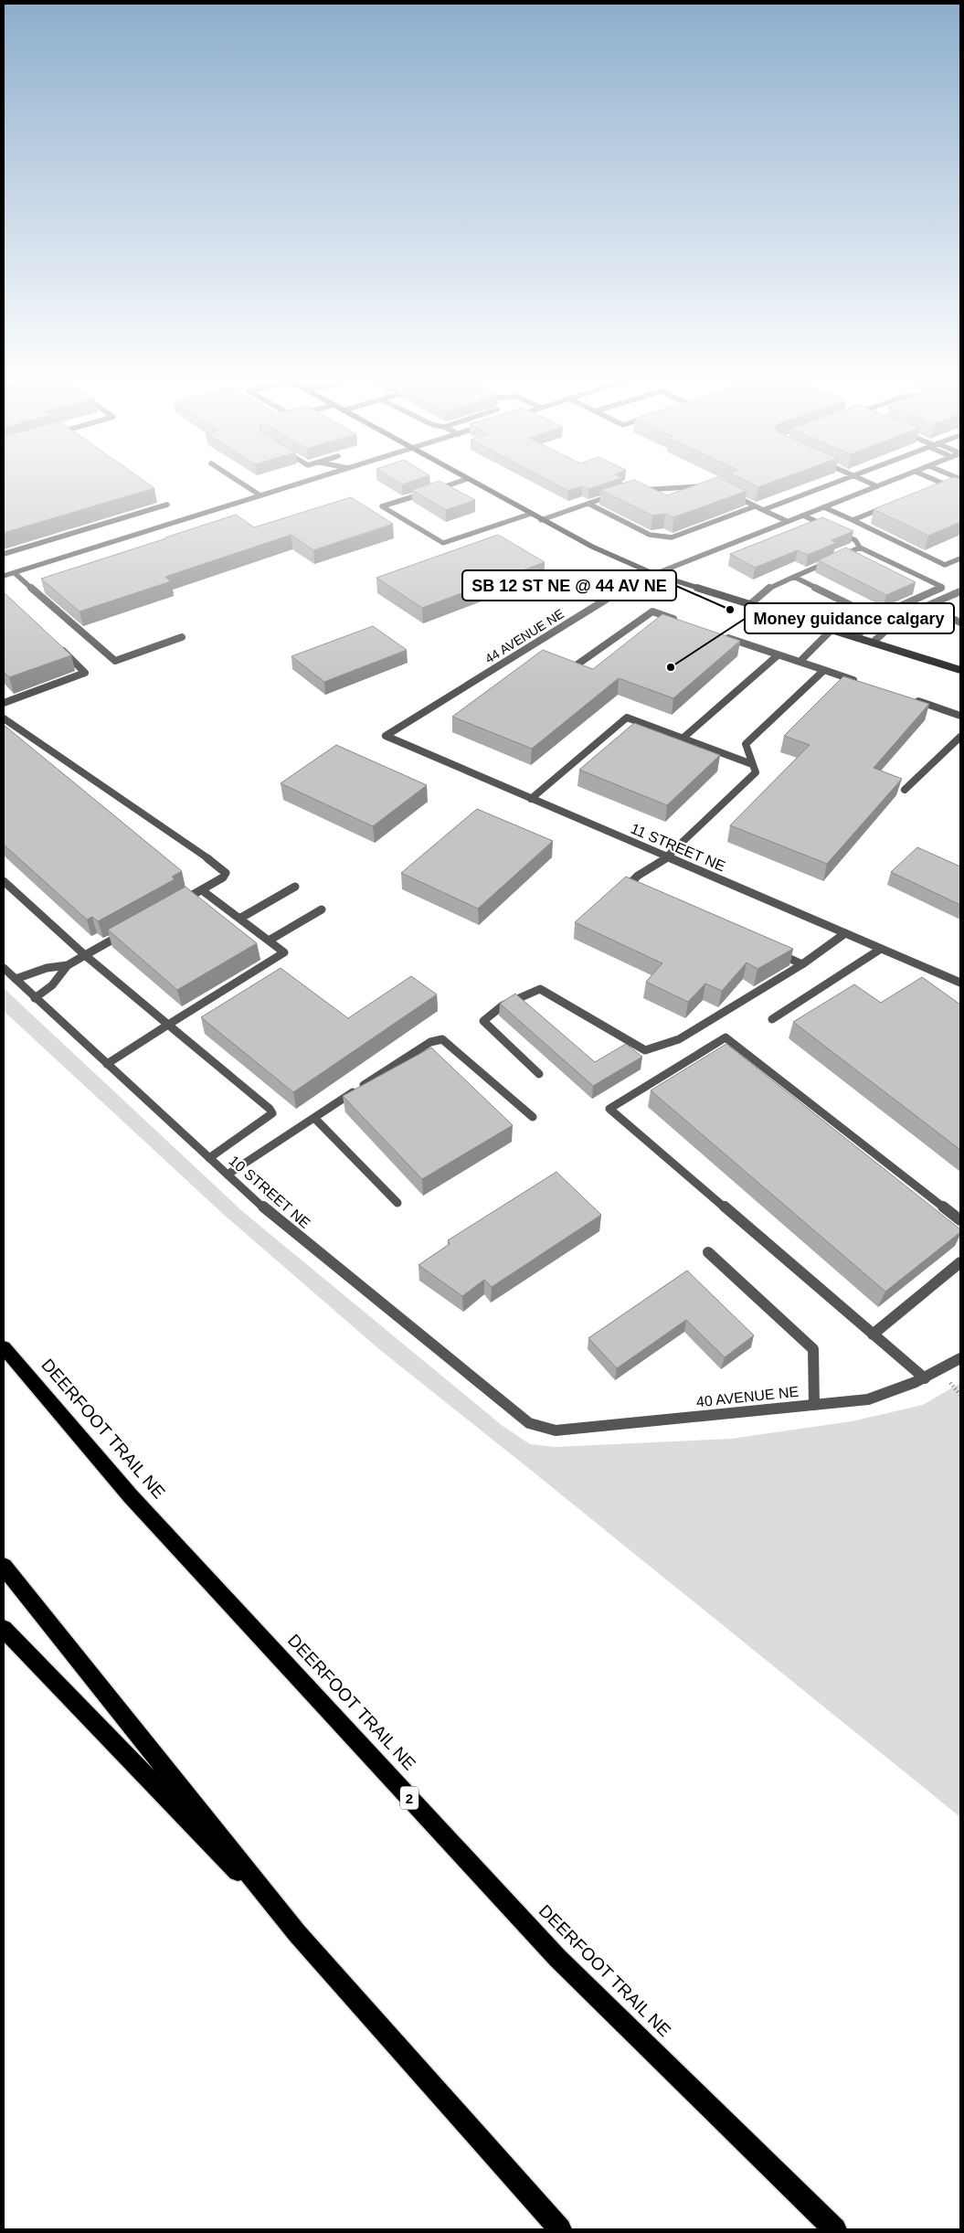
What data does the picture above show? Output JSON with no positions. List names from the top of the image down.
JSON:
{
  "streets": {
    "highway": ["DEERFOOT TRAIL NE", "2"],
    "street": [
      "44 AVENUE NE",
      "11 STREET NE",
      "10 STREET NE",
      "40 AVENUE NE"
    ]
  },
  "crossings": [
    ["44 AVENUE NE", "11 STREET NE"],
    ["10 STREET NE", "40 AVENUE NE"]
  ],
  "places": ["SB 12 ST NE @ 44 AV NE", "Money guidance calgary"]
}
